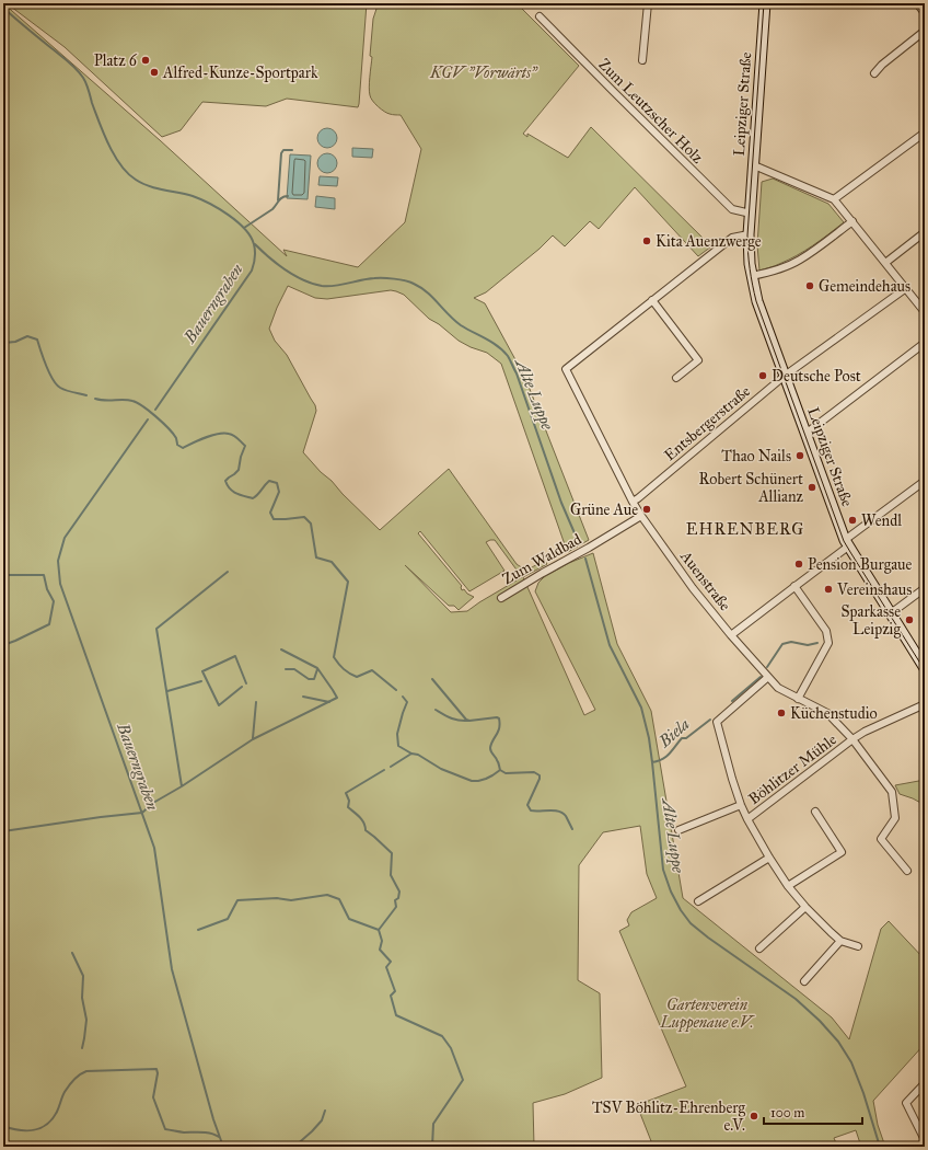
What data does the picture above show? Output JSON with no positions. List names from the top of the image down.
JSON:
{
  "streets": {
    "street": [
      "Leipziger Straße",
      "Zum Leutzscher Holz",
      "Entsbergerstraße",
      "Zum Waldbad",
      "Auenstraße",
      "Böhlitzer Mühle"
    ]
  },
  "crossings": [
    ["Leipziger Straße", "Zum Leutzscher Holz"],
    ["Leipziger Straße", "Entsbergerstraße"],
    ["Leipziger Straße", "Auenstraße"],
    ["Entsbergerstraße", "Auenstraße"],
    ["Zum Waldbad", "Auenstraße"],
    ["Auenstraße", "Böhlitzer Mühle"]
  ],
  "districts": ["EHRENBERG"],
  "water": ["Bauerngraben", "Alte Luppe", "Biela"],
  "parks": ["KGV \"Vorwärts\"", "Gartenverein Luppenaue e.V."],
  "places": [
    "Platz 6",
    "Alfred-Kunze-Sportpark",
    "Kita Auenzwerge",
    "Gemeindehaus",
    "Deutsche Post",
    "Thao Nails",
    "Robert Schünert Allianz",
    "Grüne Aue",
    "Wendl",
    "Pension Burgaue",
    "Vereinshaus",
    "Sparkasse Leipzig",
    "Küchenstudio",
    "TSV Böhlitz-Ehrenberg e.V."
  ],
  "scale_bar": "100 m"
}
